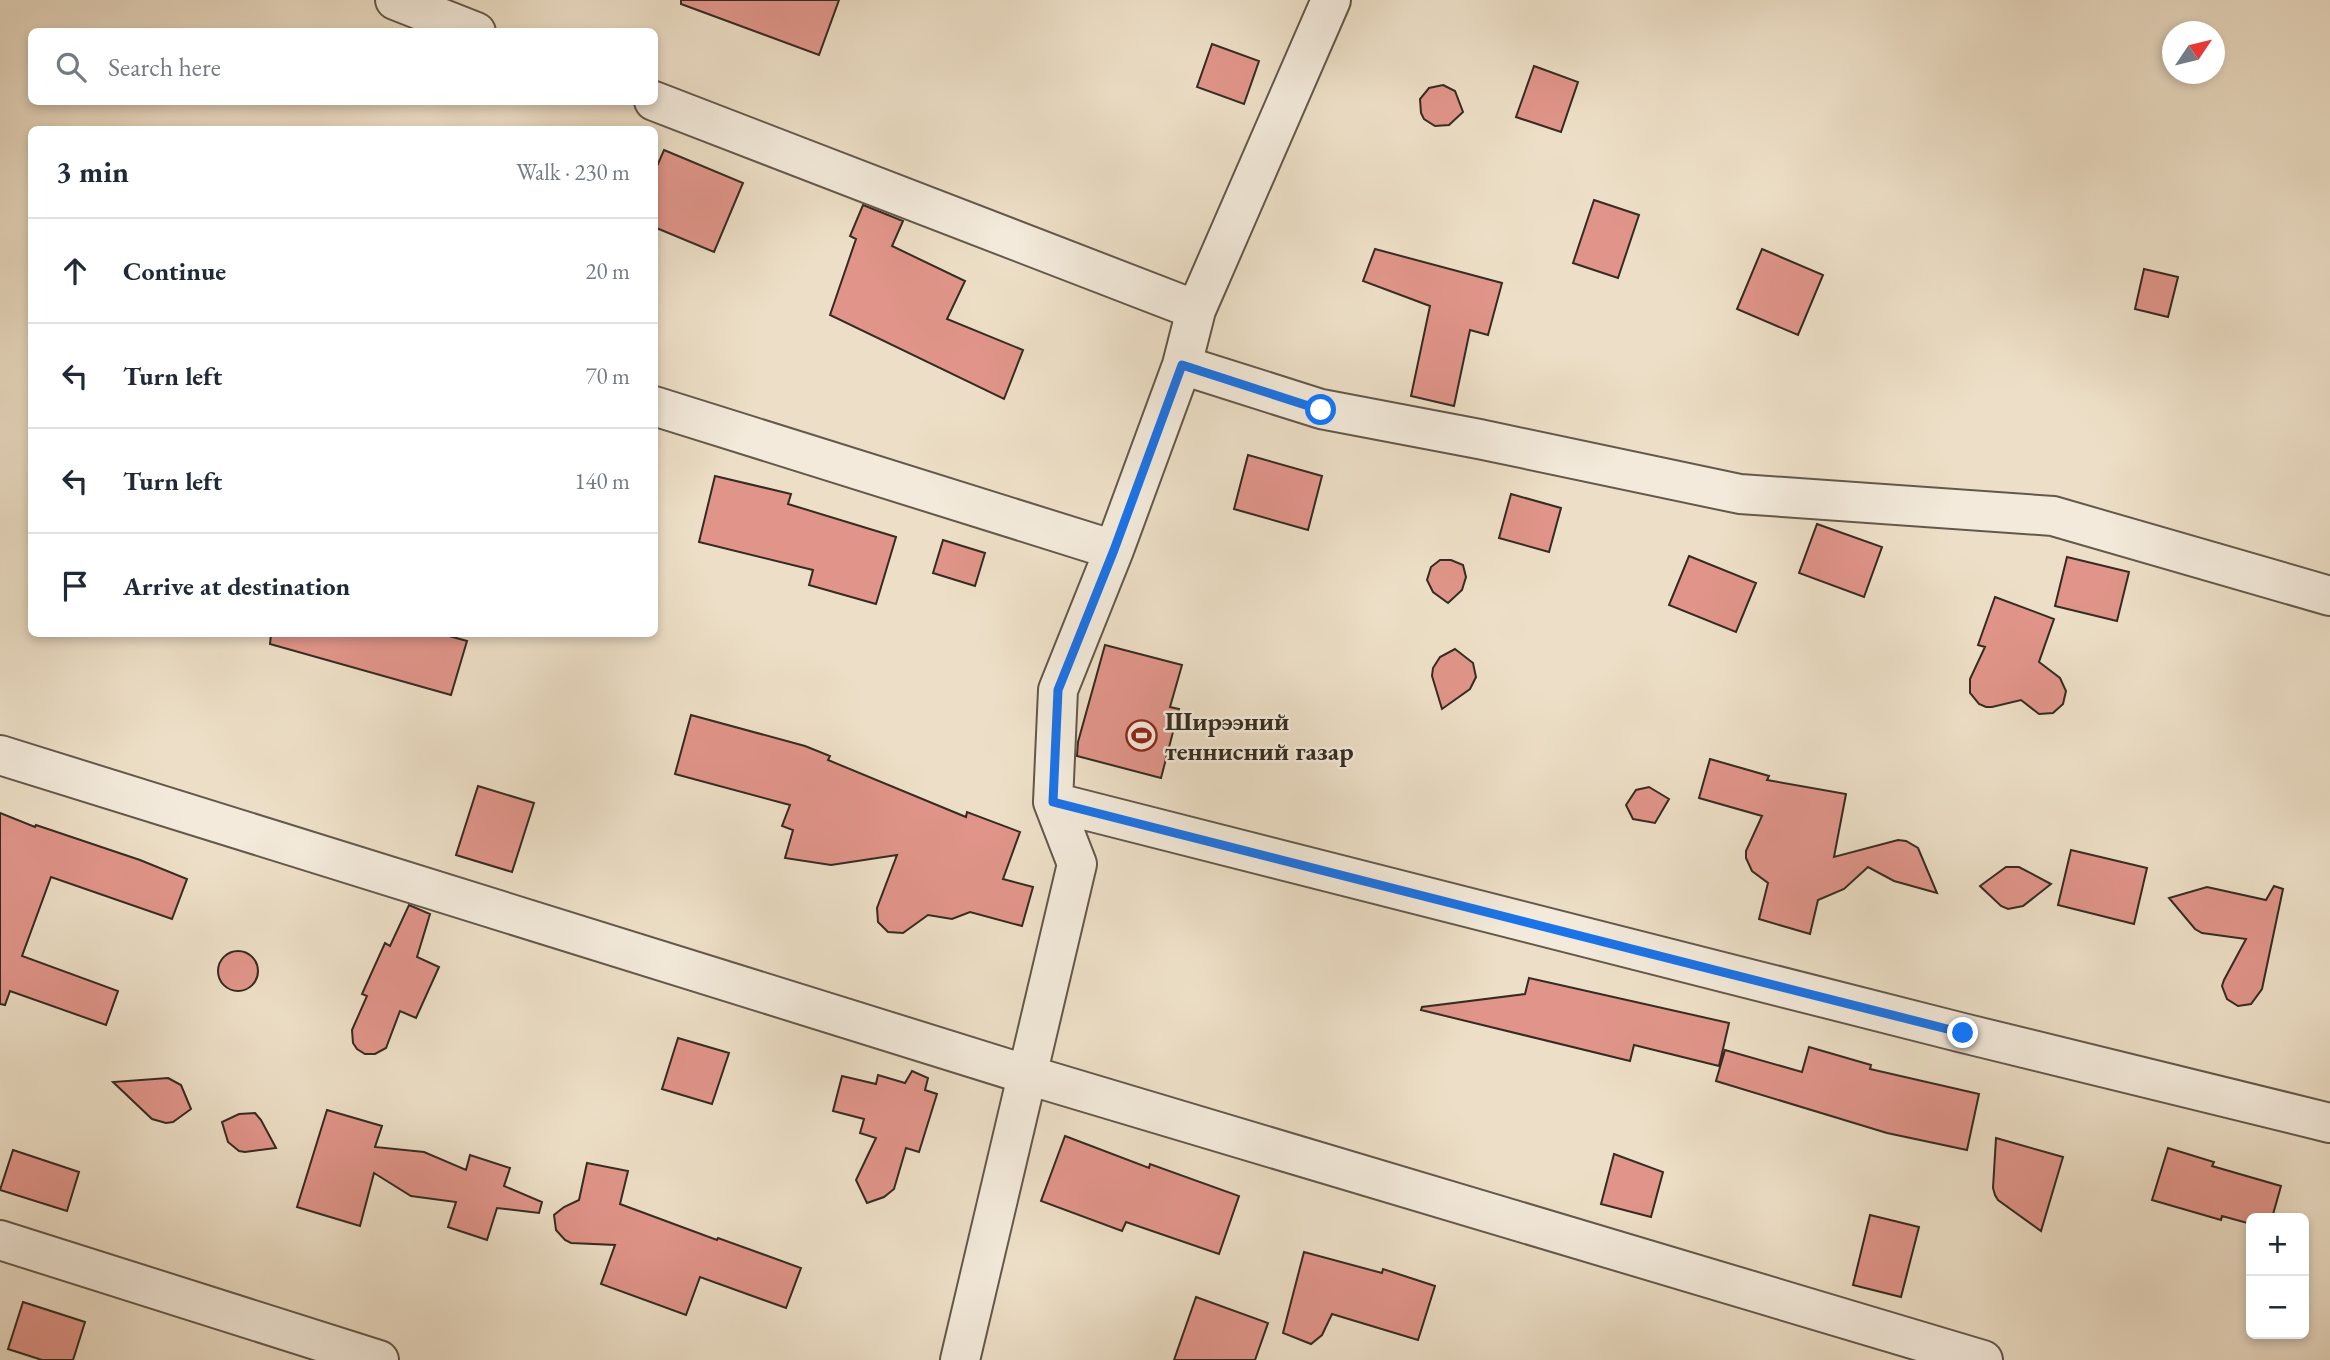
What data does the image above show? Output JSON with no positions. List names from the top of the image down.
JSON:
{
  "places": {
    "sports": ["Ширээний теннисний газар"]
  },
  "north": "top right",
  "page": {
    "search": "Search here",
    "heading": ["3 min", "Walk · 230 m"],
    "list": [
      ["Continue", "20 m"],
      ["Turn left", "70 m"],
      ["Turn left", "140 m"],
      "Arrive at destination"
    ],
    "map_buttons": ["+", "−"]
  }
}
